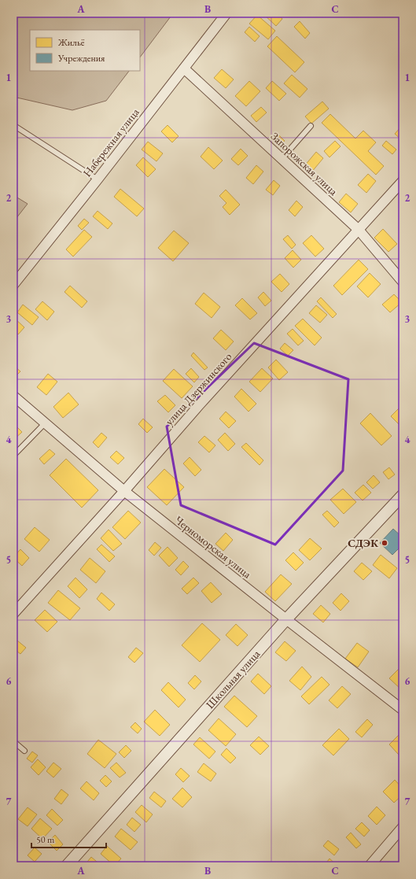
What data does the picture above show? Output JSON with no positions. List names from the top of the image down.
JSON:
{
  "streets": {
    "street": [
      "Набережная улица",
      "Запорожская улица",
      "улица Дзержинского",
      "Черноморская улица",
      "Школьная улица"
    ]
  },
  "crossings": [
    ["Набережная улица", "Запорожская улица"],
    ["Запорожская улица", "улица Дзержинского"],
    ["улица Дзержинского", "Черноморская улица"],
    ["Черноморская улица", "Школьная улица"]
  ],
  "places": ["СДЭК"],
  "legend": ["Жильё", "Учреждения"],
  "scale_bar": "50 m",
  "grid": {
    "columns": ["A", "B", "C"],
    "rows": [
      "1",
      "2",
      "3",
      "4",
      "5",
      "6",
      "7"
    ]
  }
}
